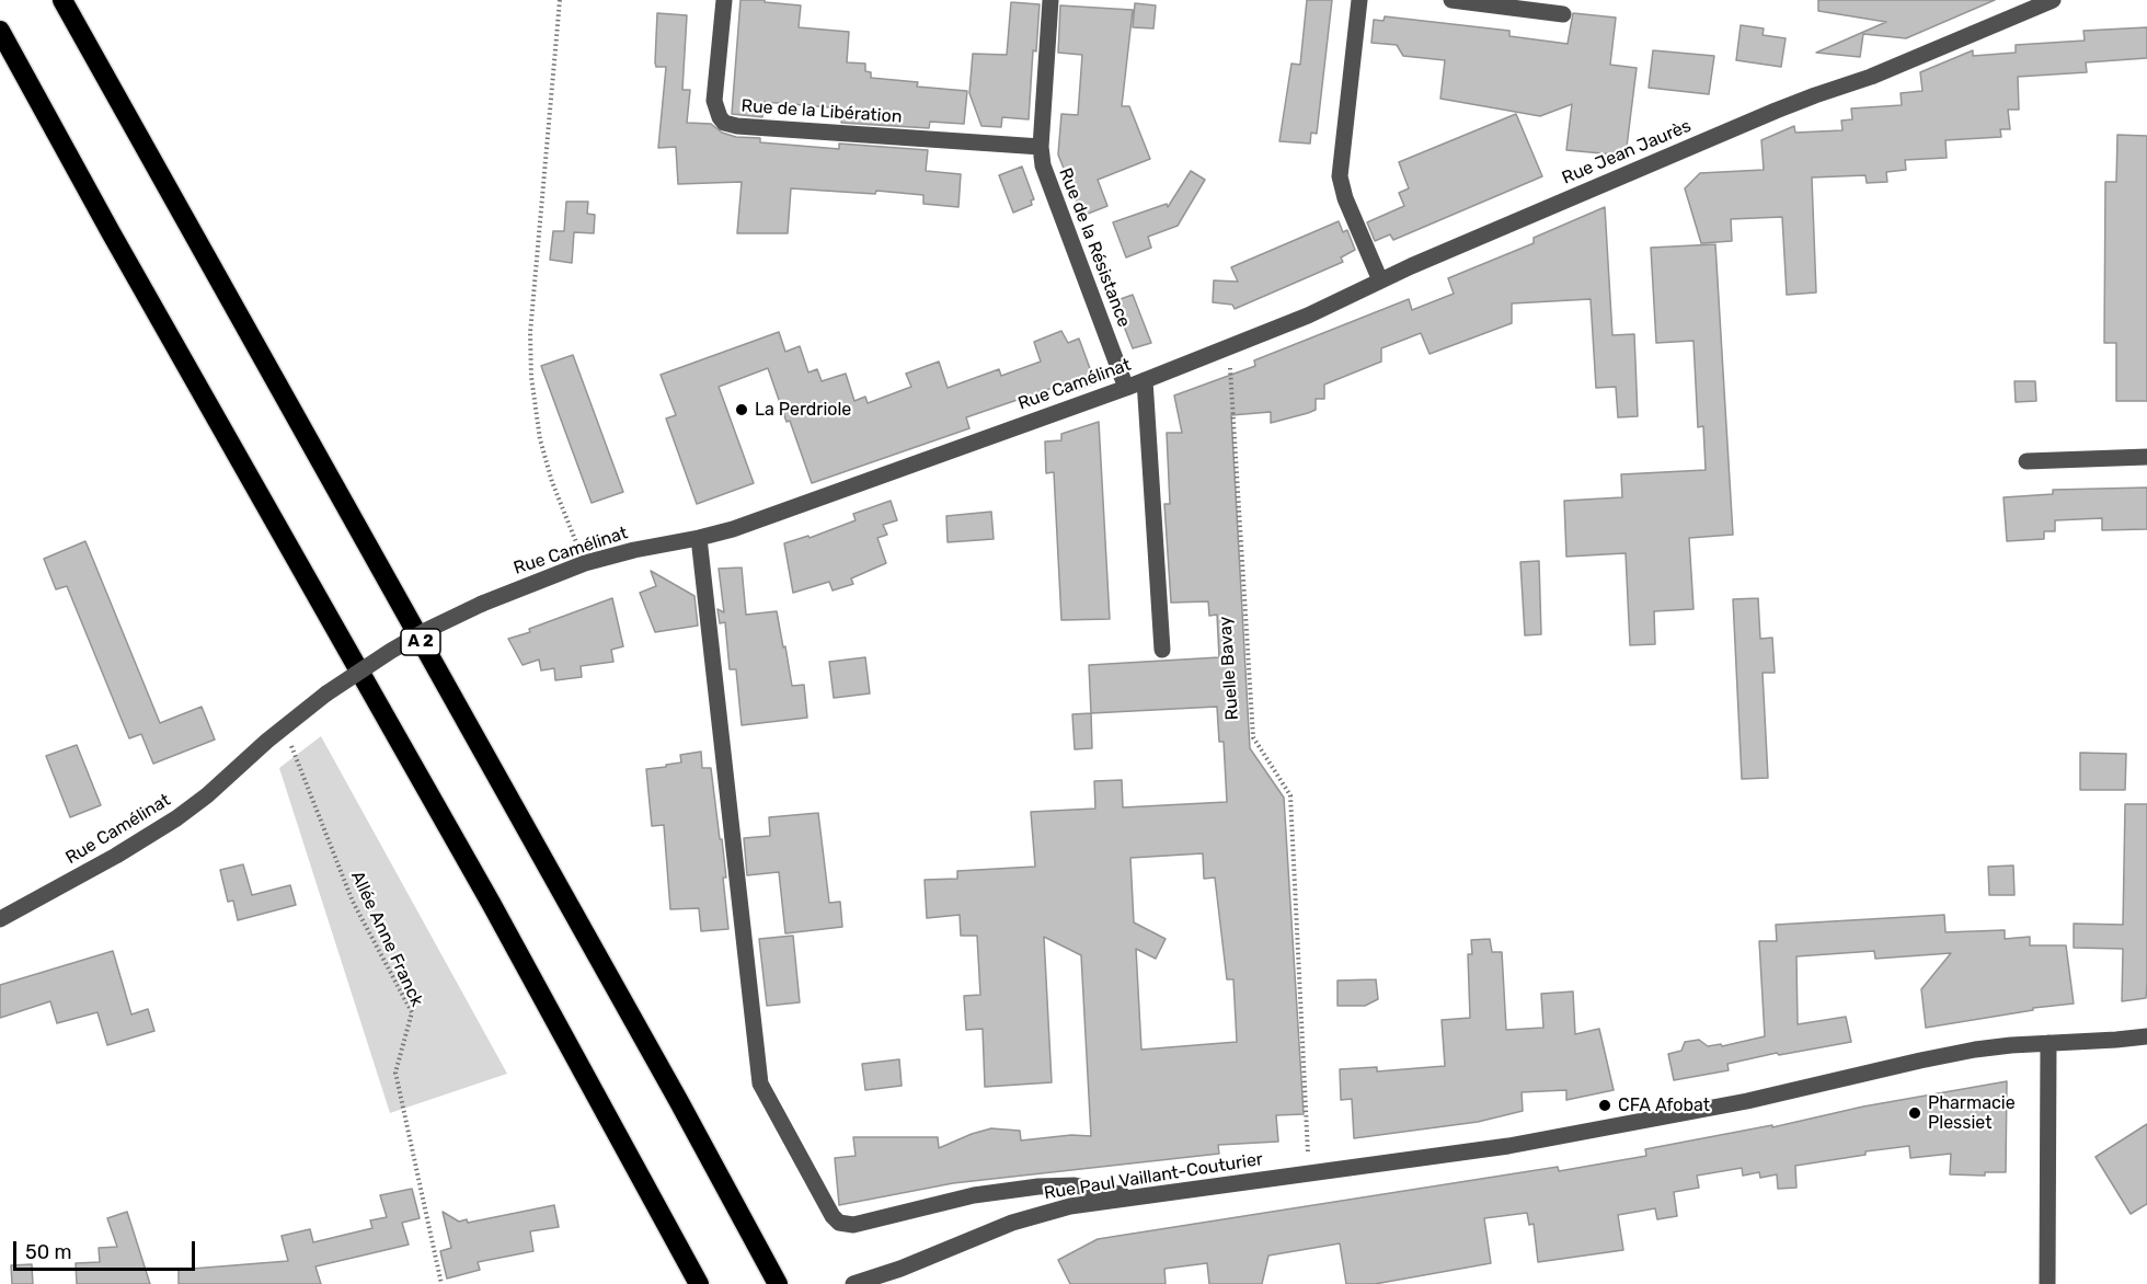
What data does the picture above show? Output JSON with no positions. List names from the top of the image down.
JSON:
{
  "streets": {
    "highway": ["A 2"],
    "street": [
      "Rue de la Libération",
      "Rue Jean Jaurès",
      "Rue de la Résistance",
      "Rue Camélinat",
      "Rue Paul Vaillant-Couturier"
    ],
    "path": ["Ruelle Bavay", "Allée Anne Franck"]
  },
  "crossings": [
    ["Rue de la Libération", "Rue de la Résistance"],
    ["Rue Jean Jaurès", "Rue Camélinat"],
    ["Rue Jean Jaurès", "Ruelle Bavay"],
    ["Rue de la Résistance", "Rue Camélinat"],
    ["Rue Camélinat", "Ruelle Bavay"],
    ["Rue Camélinat", "Allée Anne Franck"],
    ["Ruelle Bavay", "Rue Paul Vaillant-Couturier"]
  ],
  "places": ["La Perdriole", "CFA Afobat", "Pharmacie Plessiet"],
  "scale_bar": "50 m"
}
